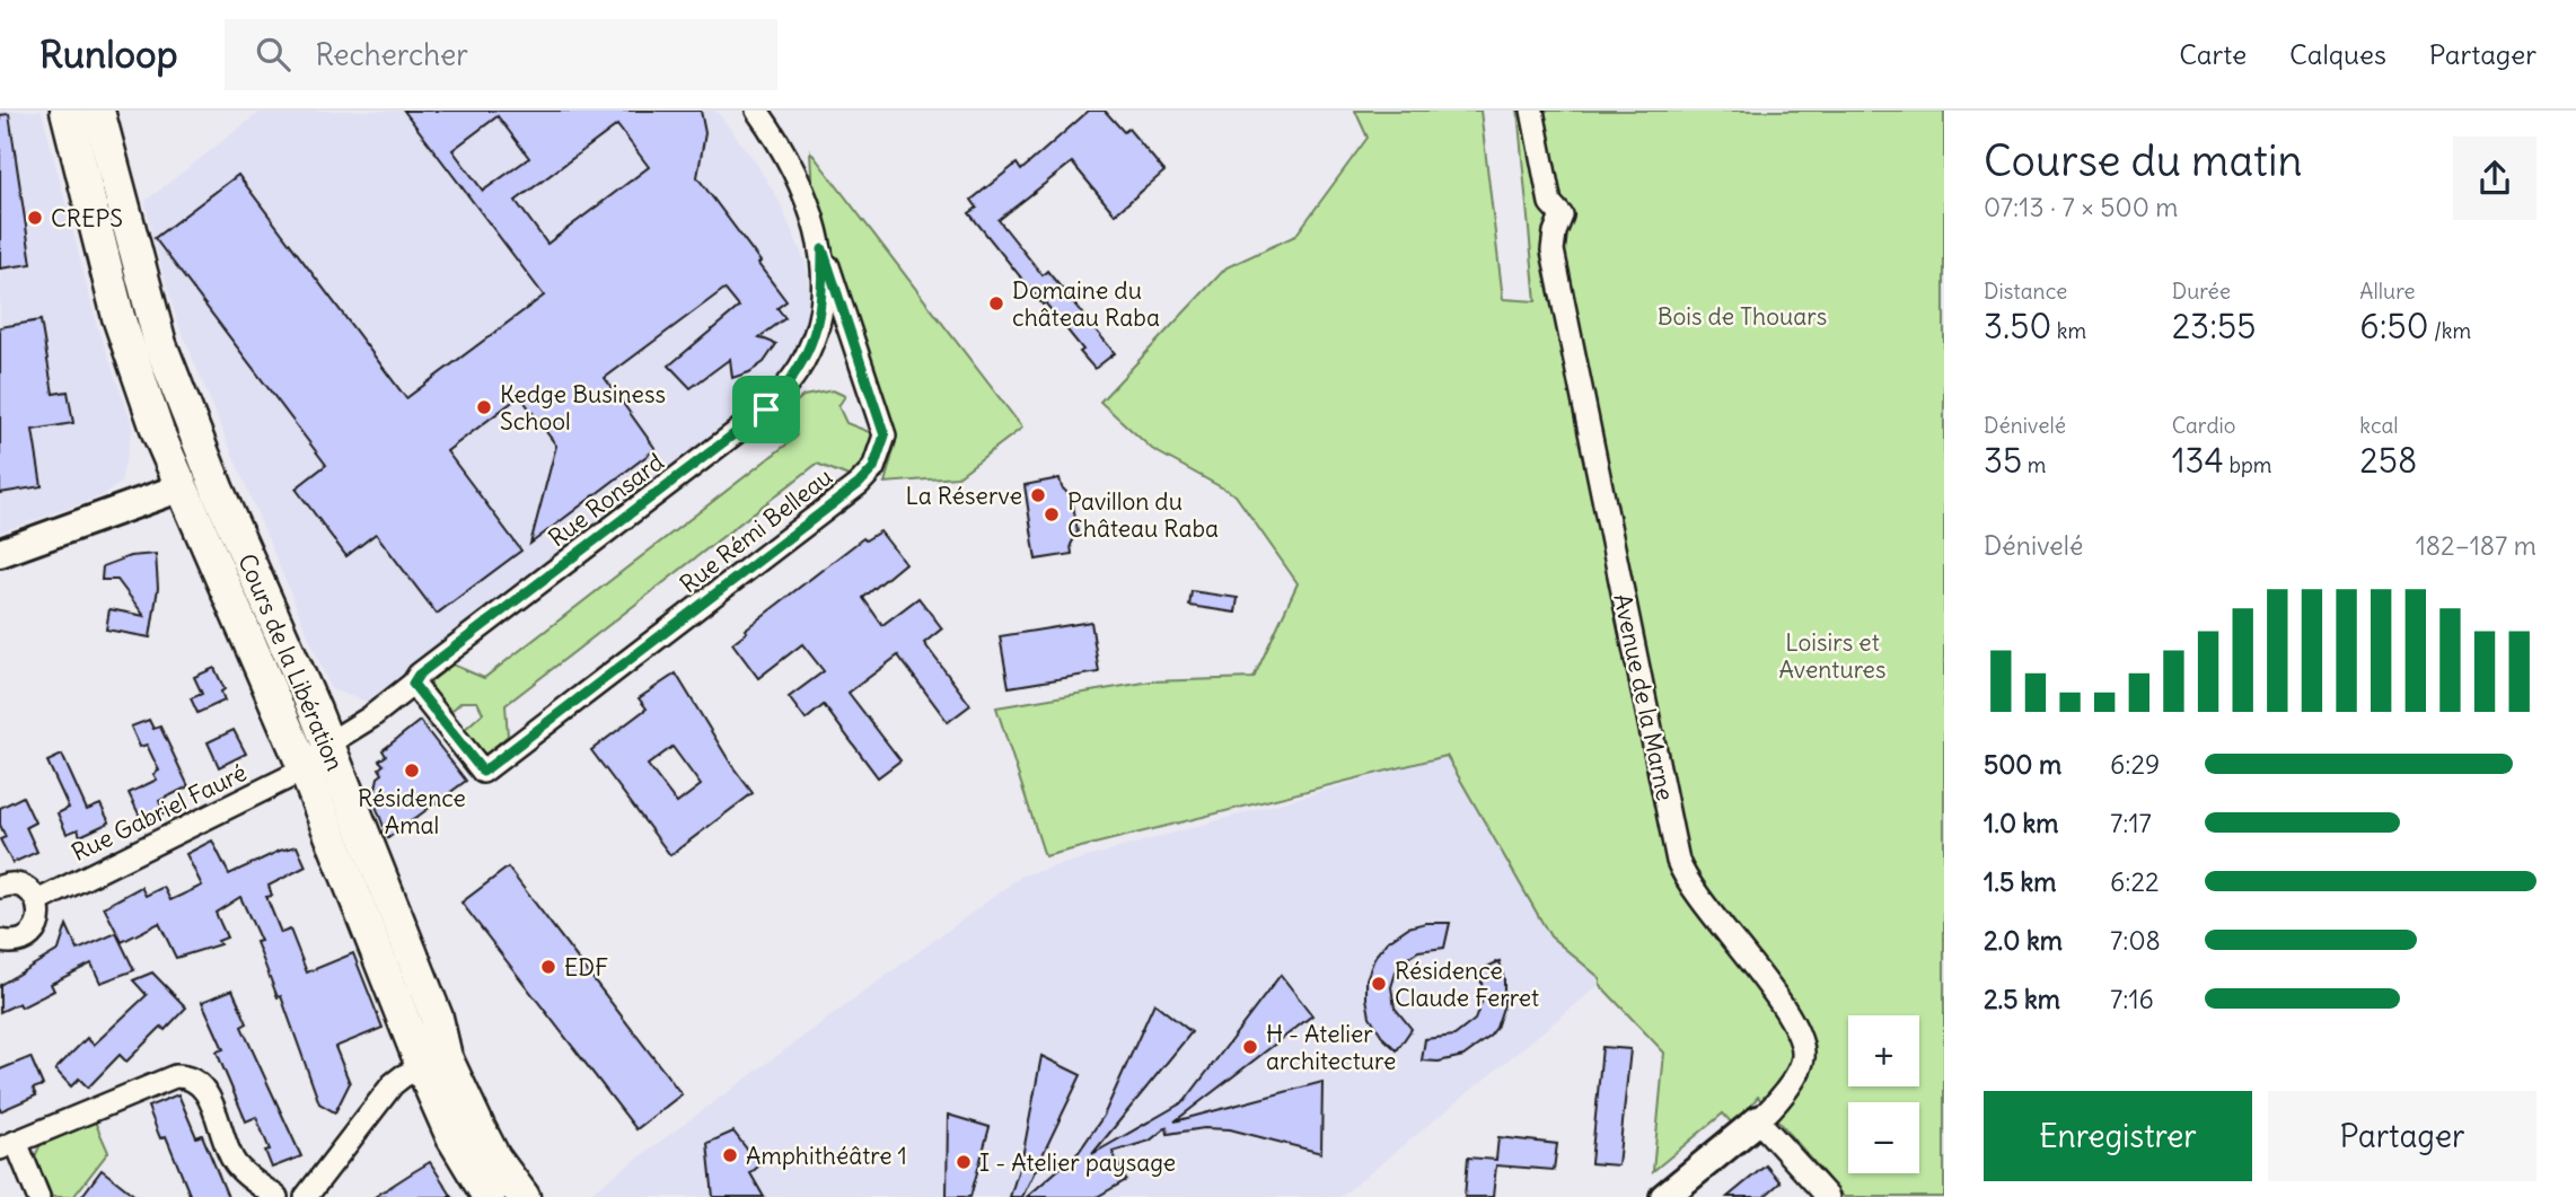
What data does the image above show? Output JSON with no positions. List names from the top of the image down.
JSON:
{
  "streets": {
    "main road": ["Cours de la Libération"],
    "street": [
      "Rue Ronsard",
      "Rue Rémi Belleau",
      "Avenue de la Marne",
      "Rue Gabriel Fauré"
    ]
  },
  "crossings": [
    ["Rue Ronsard", "Rue Rémi Belleau"],
    ["Rue Ronsard", "Cours de la Libération"],
    ["Rue Ronsard", "Rue Gabriel Fauré"],
    ["Cours de la Libération", "Rue Gabriel Fauré"]
  ],
  "parks": ["Bois de Thouars", "Loisirs et Aventures"],
  "places": [
    "CREPS",
    "Domaine du château Raba",
    "Kedge Business School",
    "La Réserve",
    "Pavillon du Château Raba",
    "Résidence Amal",
    "EDF",
    "Résidence Claude Ferret",
    "H - Atelier architecture",
    "Amphithéâtre 1",
    "I - Atelier paysage"
  ],
  "page": {
    "header": "Runloop",
    "search": "Rechercher",
    "nav": ["Carte", "Calques", "Partager"],
    "heading": ["Course du matin", "07:13 · 7 × 500 m"],
    "stats": [
      ["Distance", "3.50 km"],
      ["Durée", "23:55"],
      ["Allure", "6:50 /km"],
      ["Dénivelé", "35 m"],
      ["Cardio", "134 bpm"],
      ["kcal", "258"]
    ],
    "chart": ["Dénivelé", "182–187 m"],
    "list": [
      {
        "name": "500 m",
        "note": "6:29"
      },
      {
        "name": "1.0 km",
        "note": "7:17"
      },
      {
        "name": "1.5 km",
        "note": "6:22"
      },
      {
        "name": "2.0 km",
        "note": "7:08"
      },
      {
        "name": "2.5 km",
        "note": "7:16"
      }
    ],
    "map_buttons": ["+", "−"],
    "buttons": ["Enregistrer", "Partager"]
  }
}
